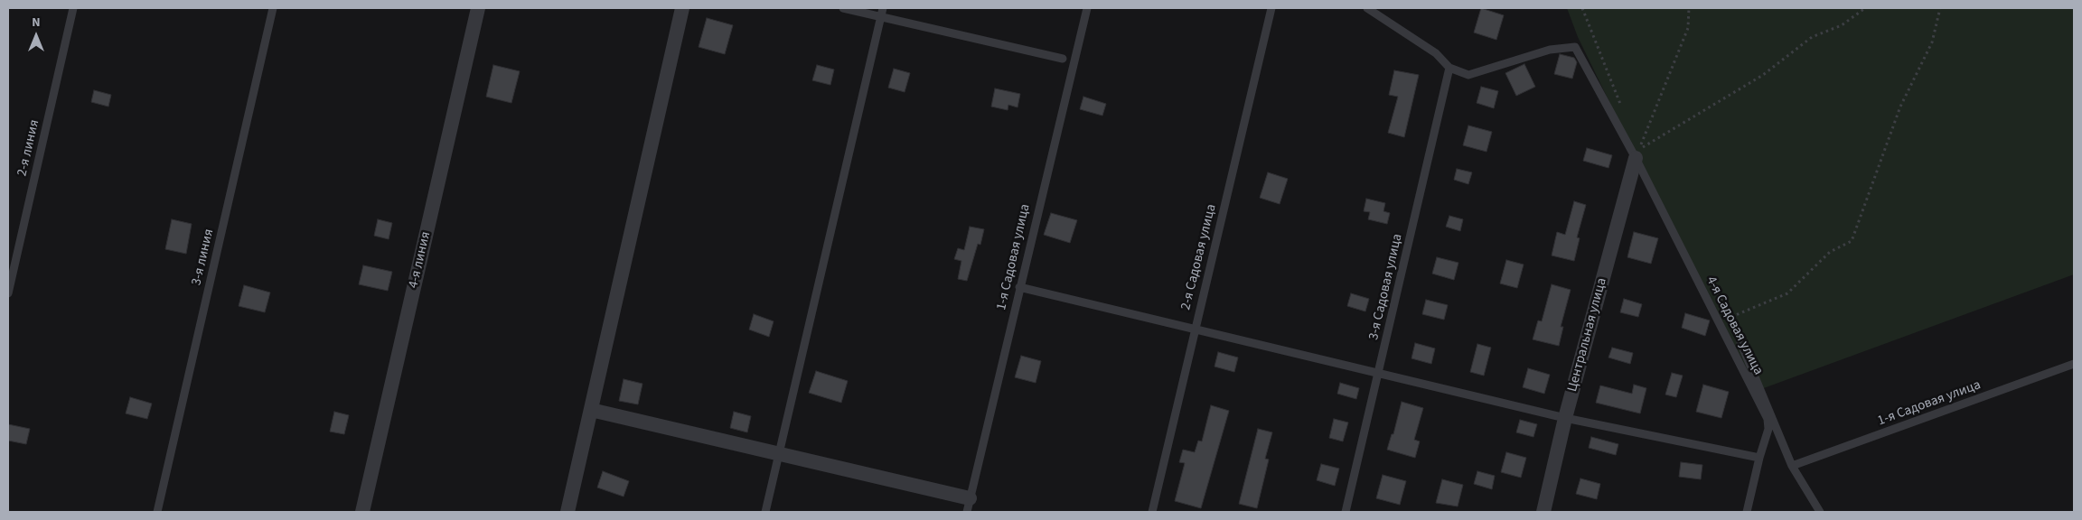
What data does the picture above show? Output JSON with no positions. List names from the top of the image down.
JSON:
{
  "streets": {
    "street": ["4-я линия", "Центральная улица"],
    "lane": [
      "2-я линия",
      "3-я линия",
      "1-я Садовая улица",
      "2-я Садовая улица",
      "3-я Садовая улица",
      "4-я Садовая улица"
    ]
  },
  "crossings": [
    ["3-я Садовая улица", "4-я Садовая улица"],
    ["4-я Садовая улица", "Центральная улица"]
  ],
  "north": "top"
}
